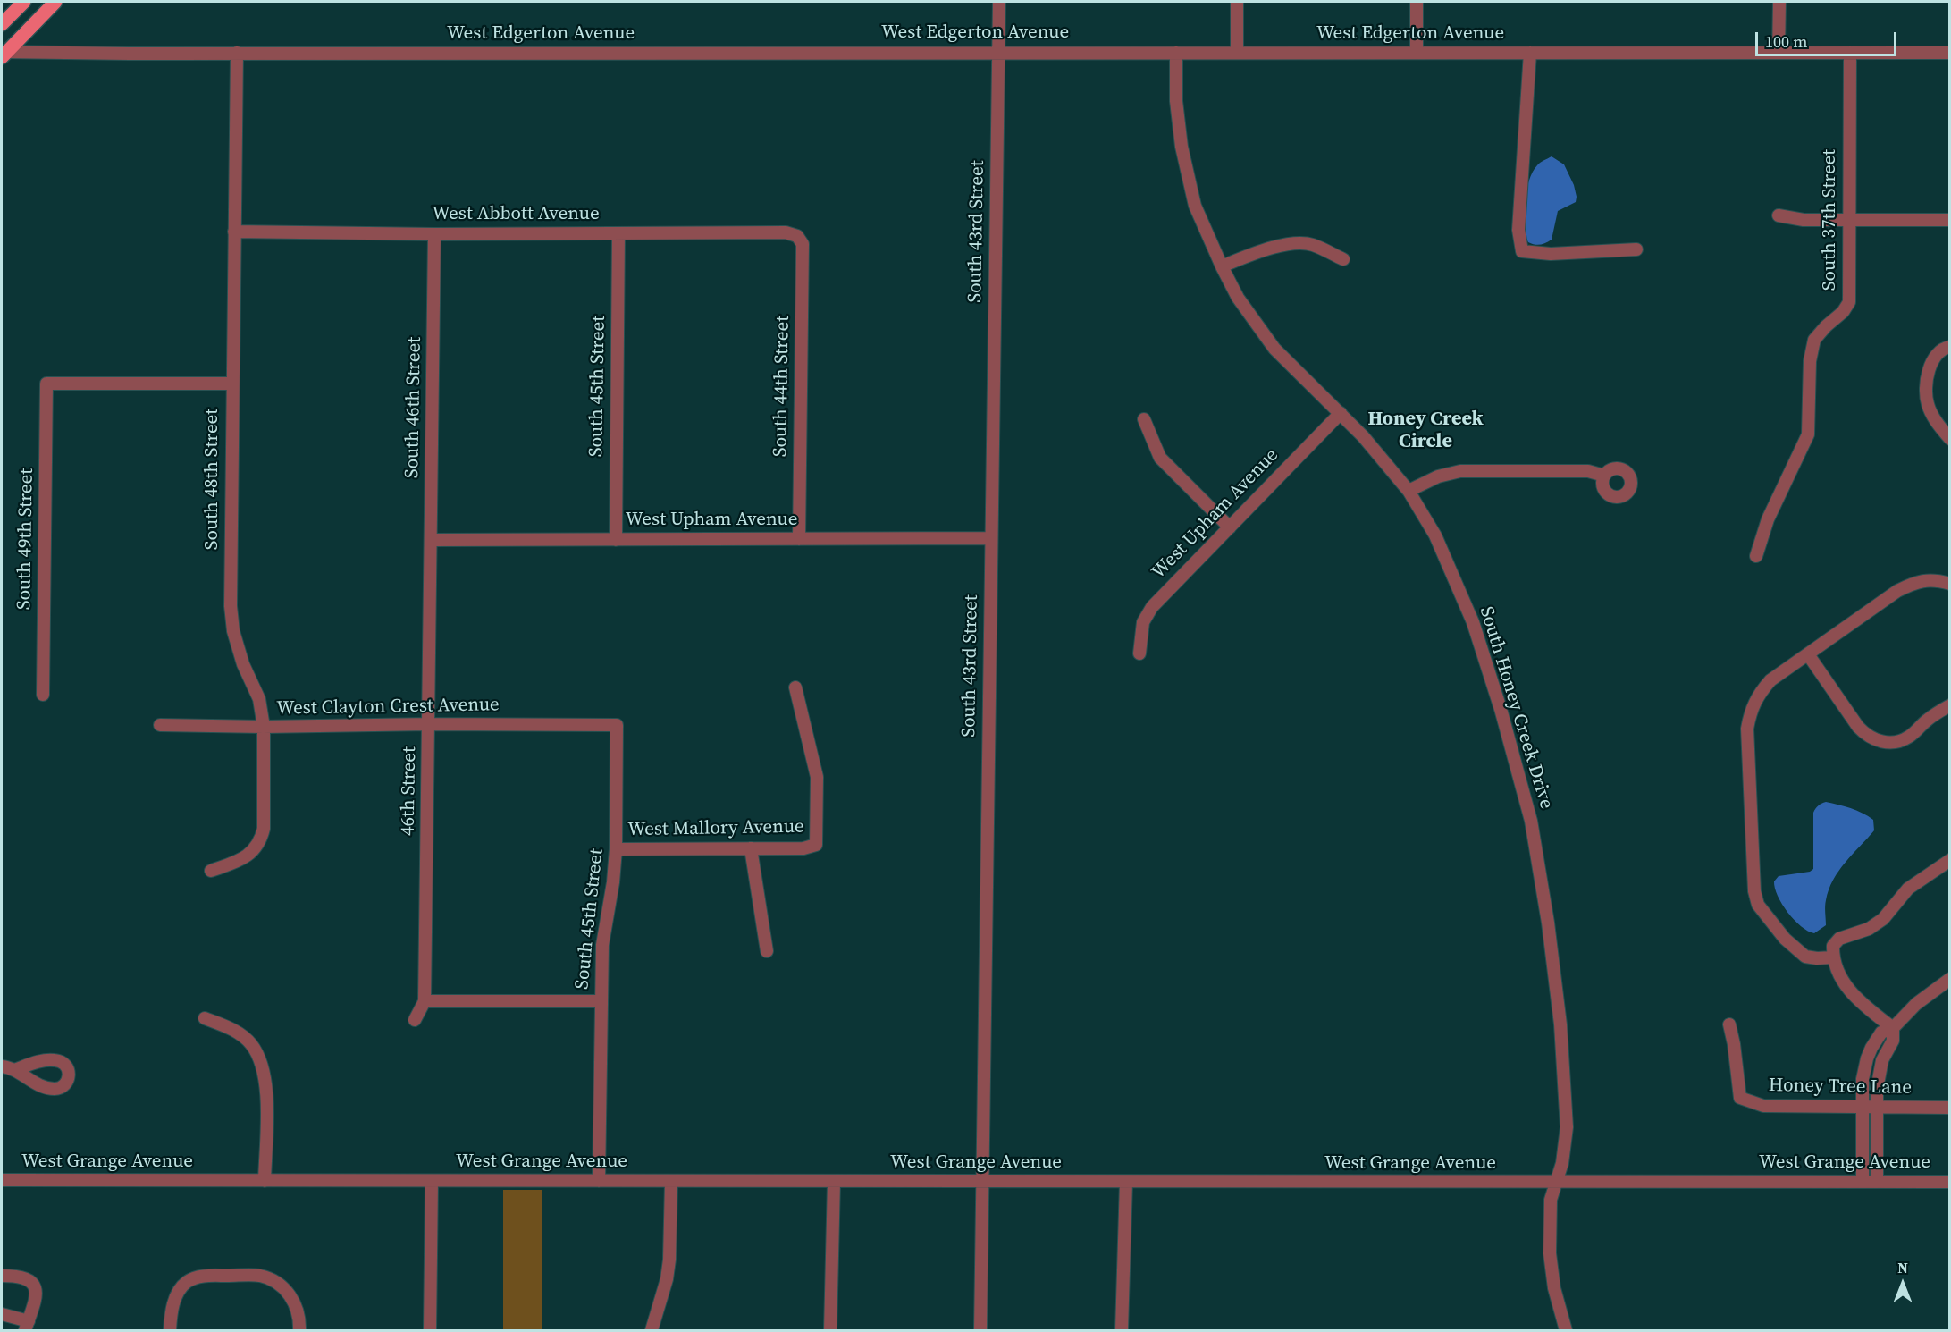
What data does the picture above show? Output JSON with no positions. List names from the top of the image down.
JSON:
{
  "streets": {
    "street": [
      "West Edgerton Avenue",
      "West Abbott Avenue",
      "South 37th Street",
      "South 43rd Street",
      "South 45th Street",
      "South 44th Street",
      "South 46th Street",
      "South 48th Street",
      "West Upham Avenue",
      "South 49th Street",
      "West Clayton Crest Avenue",
      "South Honey Creek Drive",
      "46th Street",
      "West Mallory Avenue",
      "Honey Tree Lane",
      "West Grange Avenue"
    ]
  },
  "crossings": [
    ["West Edgerton Avenue", "South 37th Street"],
    ["West Edgerton Avenue", "South 43rd Street"],
    ["West Edgerton Avenue", "South 48th Street"],
    ["West Edgerton Avenue", "South Honey Creek Drive"],
    ["West Abbott Avenue", "South 45th Street"],
    ["West Abbott Avenue", "South 44th Street"],
    ["West Abbott Avenue", "South 46th Street"],
    ["West Abbott Avenue", "South 48th Street"],
    ["South 43rd Street", "West Upham Avenue"],
    ["South 43rd Street", "West Grange Avenue"],
    ["South 45th Street", "West Upham Avenue"],
    ["South 45th Street", "West Clayton Crest Avenue"],
    ["South 45th Street", "West Mallory Avenue"],
    ["South 45th Street", "West Grange Avenue"],
    ["South 44th Street", "West Upham Avenue"],
    ["South 46th Street", "West Upham Avenue"],
    ["South 46th Street", "46th Street"],
    ["South 48th Street", "South 49th Street"],
    ["South 48th Street", "West Clayton Crest Avenue"],
    ["West Upham Avenue", "South Honey Creek Drive"],
    ["West Clayton Crest Avenue", "46th Street"],
    ["South Honey Creek Drive", "West Grange Avenue"]
  ],
  "districts": ["Honey Creek Circle"],
  "scale_bar": "100 m",
  "north": "top"
}
